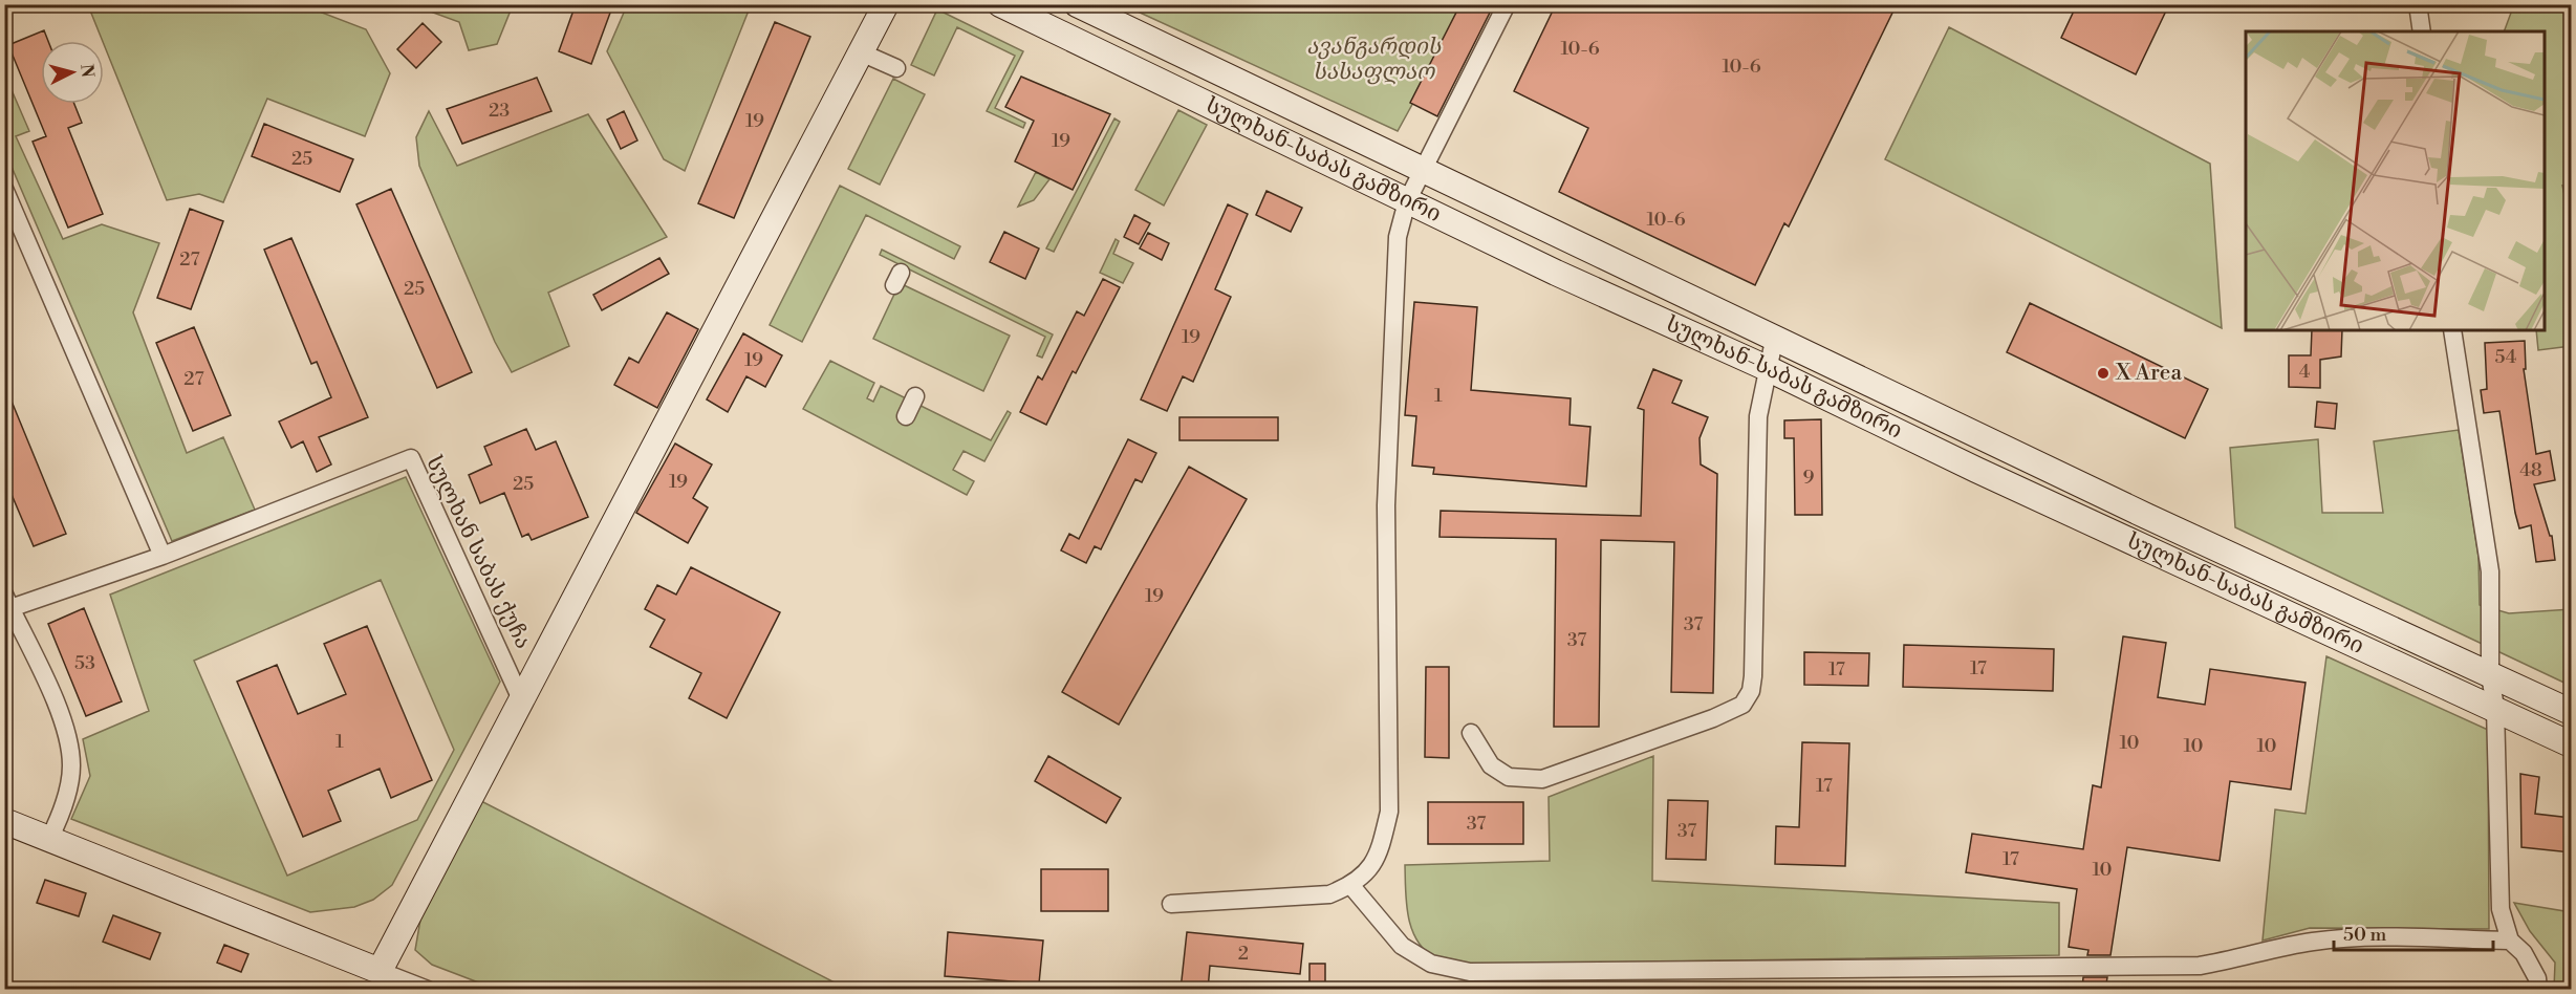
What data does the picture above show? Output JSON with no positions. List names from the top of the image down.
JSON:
{
  "streets": {
    "main road": ["სულხან-საბას გამზირი"],
    "street": ["სულხან საბას ქუჩა"]
  },
  "parks": ["ავანგარდის სასაფლაო"],
  "places": ["X Area"],
  "house_numbers": [
    "10-6",
    "10-6",
    "23",
    "19",
    "19",
    "25",
    "10-6",
    "27",
    "25",
    "19",
    "54",
    "19",
    "4",
    "27",
    "1",
    "48",
    "9",
    "19",
    "25",
    "19",
    "37",
    "37",
    "53",
    "17",
    "17",
    "1",
    "10",
    "10",
    "10",
    "17",
    "37",
    "37",
    "17",
    "10",
    "2"
  ],
  "scale_bar": "50 m",
  "north": "right"
}
